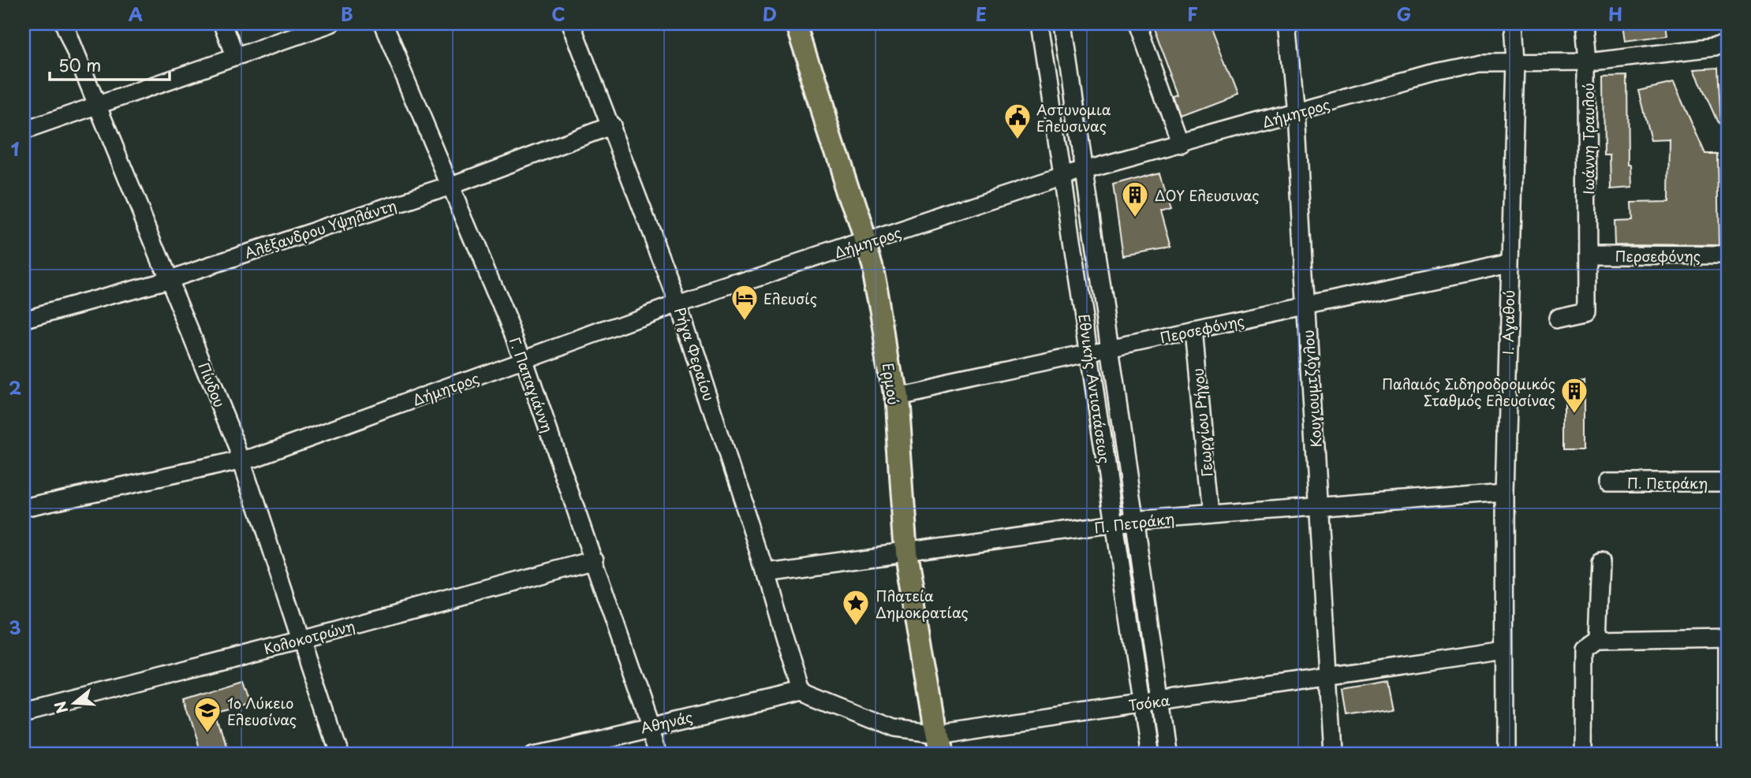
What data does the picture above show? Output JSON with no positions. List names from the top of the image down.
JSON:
{
  "streets": {
    "main road": ["Ερμού"],
    "street": [
      "Δήμητρος",
      "Ιωάννη Τραυλού",
      "Αλέξανδρου Υψηλάντη",
      "Περσεφόνης",
      "Ι. Αγαθού",
      "Ρήγα Φεραίου",
      "Πίνδου",
      "Γ. Παπαγιάννη",
      "Εθνικής Αντιστάσεως",
      "Κουγιουμτζόγλου",
      "Γεωργίου Ρήγου",
      "Π. Πετράκη",
      "Κολοκοτρώνη",
      "Τσόκα",
      "Αθηνάς"
    ]
  },
  "crossings": [
    ["Δήμητρος", "Ιωάννη Τραυλού"],
    ["Δήμητρος", "Ι. Αγαθού"],
    ["Δήμητρος", "Ρήγα Φεραίου"],
    ["Δήμητρος", "Ερμού"],
    ["Δήμητρος", "Πίνδου"],
    ["Δήμητρος", "Γ. Παπαγιάννη"],
    ["Δήμητρος", "Εθνικής Αντιστάσεως"],
    ["Δήμητρος", "Κουγιουμτζόγλου"],
    ["Ιωάννη Τραυλού", "Περσεφόνης"],
    ["Αλέξανδρου Υψηλάντη", "Ρήγα Φεραίου"],
    ["Αλέξανδρου Υψηλάντη", "Πίνδου"],
    ["Αλέξανδρου Υψηλάντη", "Γ. Παπαγιάννη"],
    ["Περσεφόνης", "Ι. Αγαθού"],
    ["Περσεφόνης", "Ερμού"],
    ["Περσεφόνης", "Εθνικής Αντιστάσεως"],
    ["Περσεφόνης", "Κουγιουμτζόγλου"],
    ["Περσεφόνης", "Γεωργίου Ρήγου"],
    ["Ι. Αγαθού", "Π. Πετράκη"],
    ["Ι. Αγαθού", "Τσόκα"],
    ["Ρήγα Φεραίου", "Π. Πετράκη"],
    ["Ρήγα Φεραίου", "Τσόκα"],
    ["Ρήγα Φεραίου", "Αθηνάς"],
    ["Ερμού", "Π. Πετράκη"],
    ["Ερμού", "Τσόκα"],
    ["Πίνδου", "Κολοκοτρώνη"],
    ["Γ. Παπαγιάννη", "Κολοκοτρώνη"],
    ["Γ. Παπαγιάννη", "Αθηνάς"],
    ["Εθνικής Αντιστάσεως", "Π. Πετράκη"],
    ["Εθνικής Αντιστάσεως", "Τσόκα"],
    ["Κουγιουμτζόγλου", "Π. Πετράκη"],
    ["Κουγιουμτζόγλου", "Τσόκα"],
    ["Γεωργίου Ρήγου", "Π. Πετράκη"],
    ["Τσόκα", "Αθηνάς"]
  ],
  "places": {
    "public building": ["Αστυνομια Ελευσινας"],
    "building": ["ΔΟΥ Ελευσινας", "Παλαιός Σιδηροδρομικός Σταθμός Ελευσίνας"],
    "hotel": ["Ελευσίς"],
    "place": ["Πλατεία Δημοκρατίας"],
    "school or university": ["1ο Λύκειο Ελευσίνας"]
  },
  "scale_bar": "50 m",
  "north": "left",
  "grid": {
    "columns": [
      "A",
      "B",
      "C",
      "D",
      "E",
      "F",
      "G",
      "H"
    ],
    "rows": ["1", "2", "3"]
  }
}
